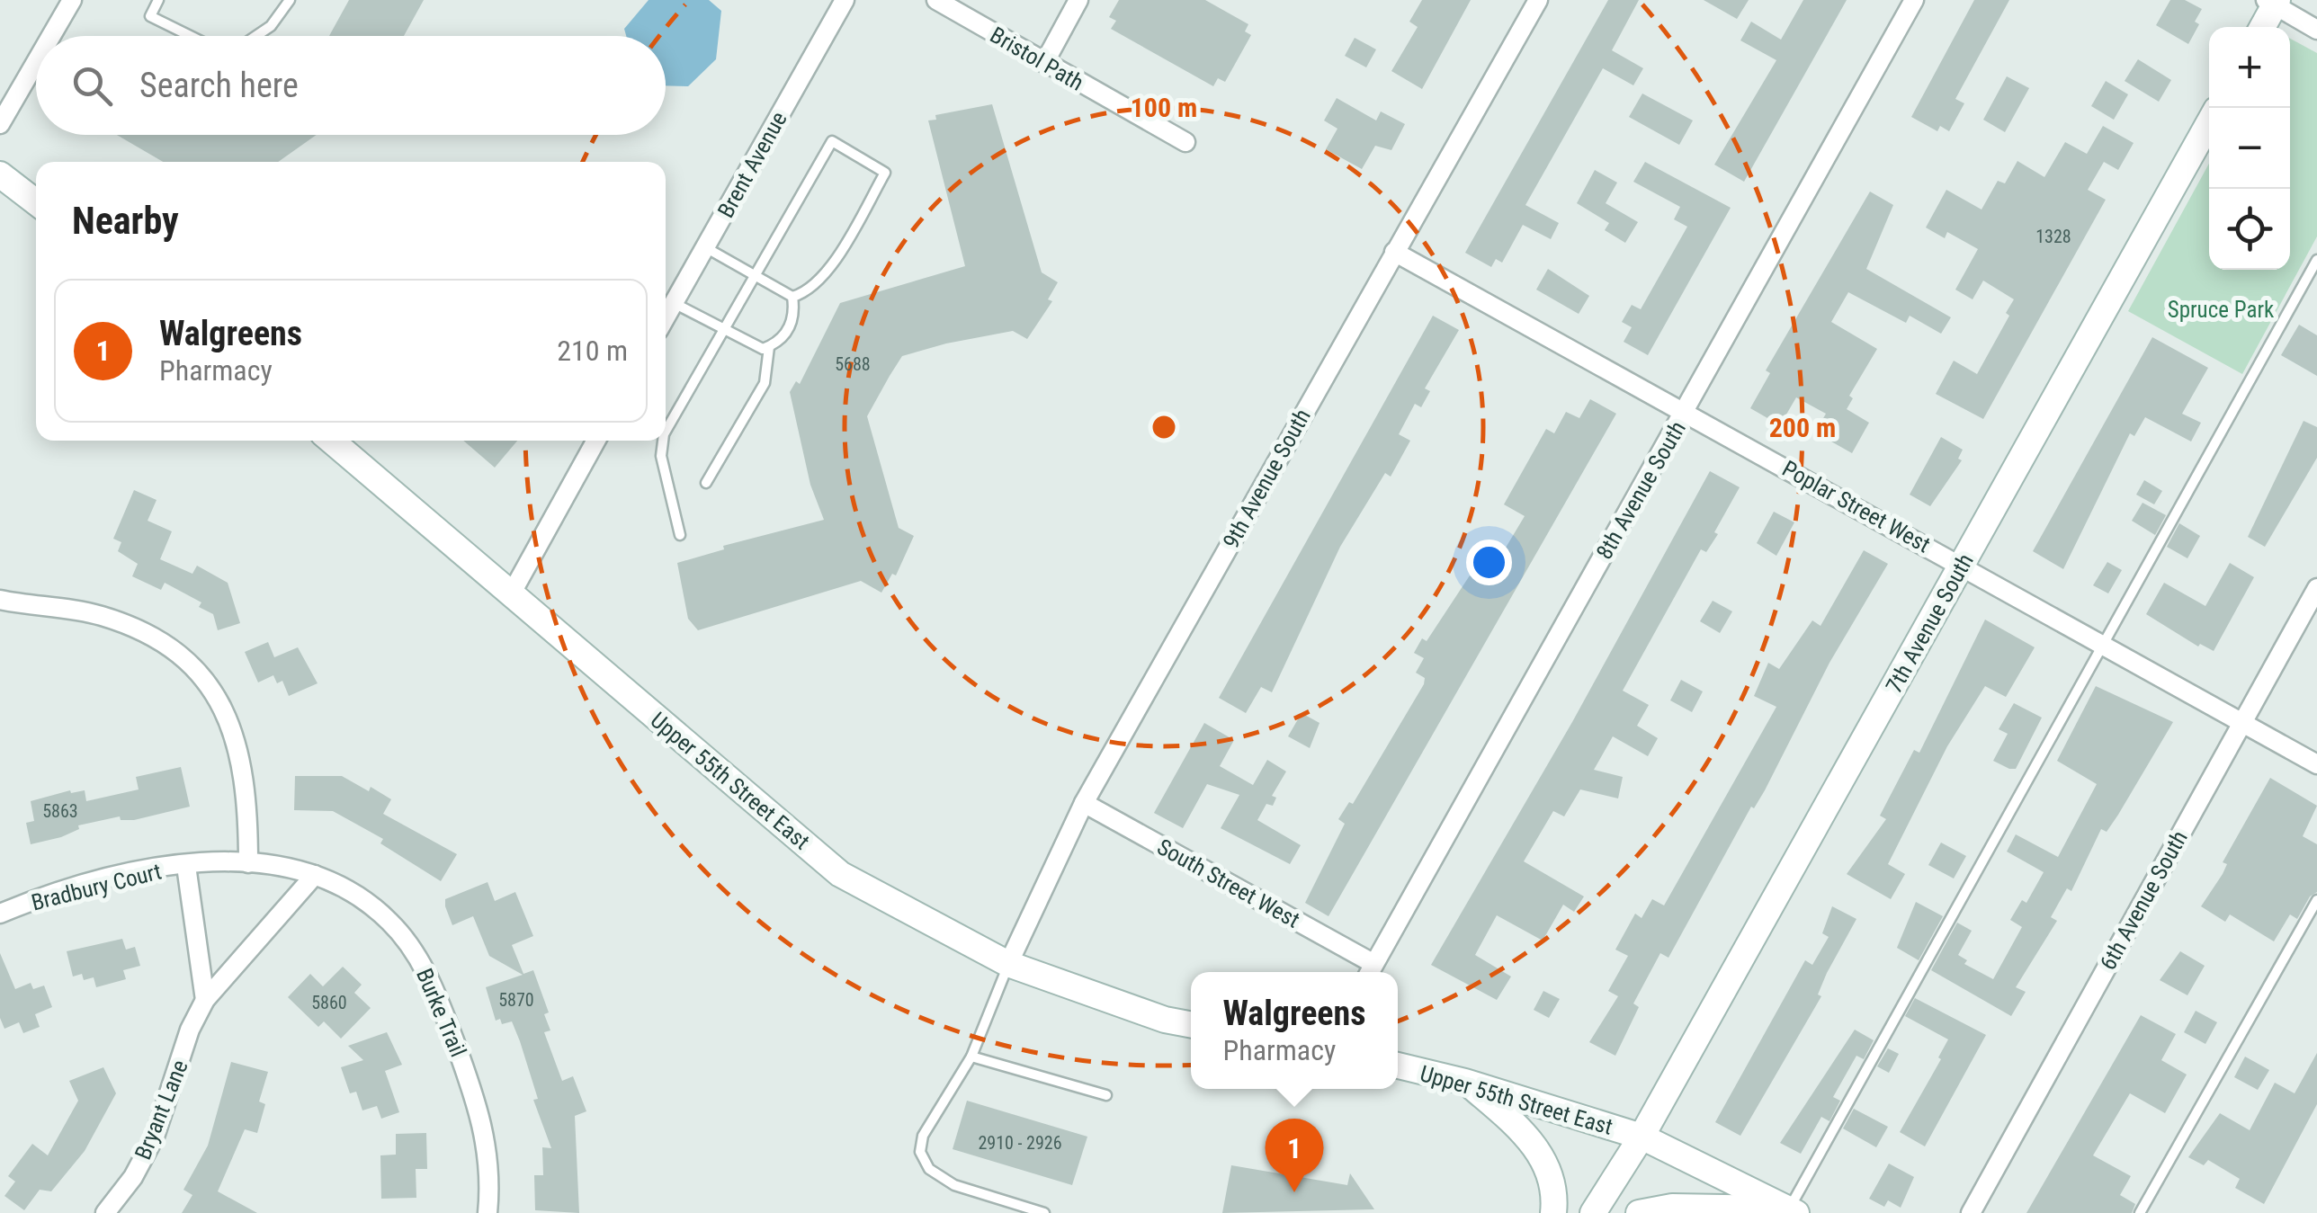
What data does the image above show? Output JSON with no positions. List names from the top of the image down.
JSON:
{
  "streets": {
    "street": [
      "Bristol Path",
      "Brent Avenue",
      "9th Avenue South",
      "8th Avenue South",
      "Poplar Street West",
      "7th Avenue South",
      "Upper 55th Street East",
      "South Street West",
      "Bradbury Court",
      "6th Avenue South",
      "Burke Trail",
      "Bryant Lane"
    ]
  },
  "crossings": [
    ["9th Avenue South", "Poplar Street West"],
    ["9th Avenue South", "Upper 55th Street East"],
    ["9th Avenue South", "South Street West"],
    ["8th Avenue South", "Poplar Street West"],
    ["8th Avenue South", "South Street West"],
    ["Poplar Street West", "7th Avenue South"],
    ["Poplar Street West", "6th Avenue South"],
    ["7th Avenue South", "Upper 55th Street East"],
    ["Bradbury Court", "Burke Trail"],
    ["Burke Trail", "Bryant Lane"]
  ],
  "parks": ["Spruce Park"],
  "house_numbers": [
    "1328",
    "5688",
    "5863",
    "5870",
    "5860",
    "2910 - 2926"
  ],
  "page": {
    "map_buttons": ["+", "−"],
    "search": "Search here",
    "heading": "Nearby",
    "list": [
      {
        "mark": "1",
        "name": "Walgreens",
        "note": "Pharmacy",
        "value": "210 m"
      }
    ],
    "popup": ["Walgreens", "Pharmacy"],
    "pins": "1"
  },
  "rings": ["100 m", "200 m"]
}
